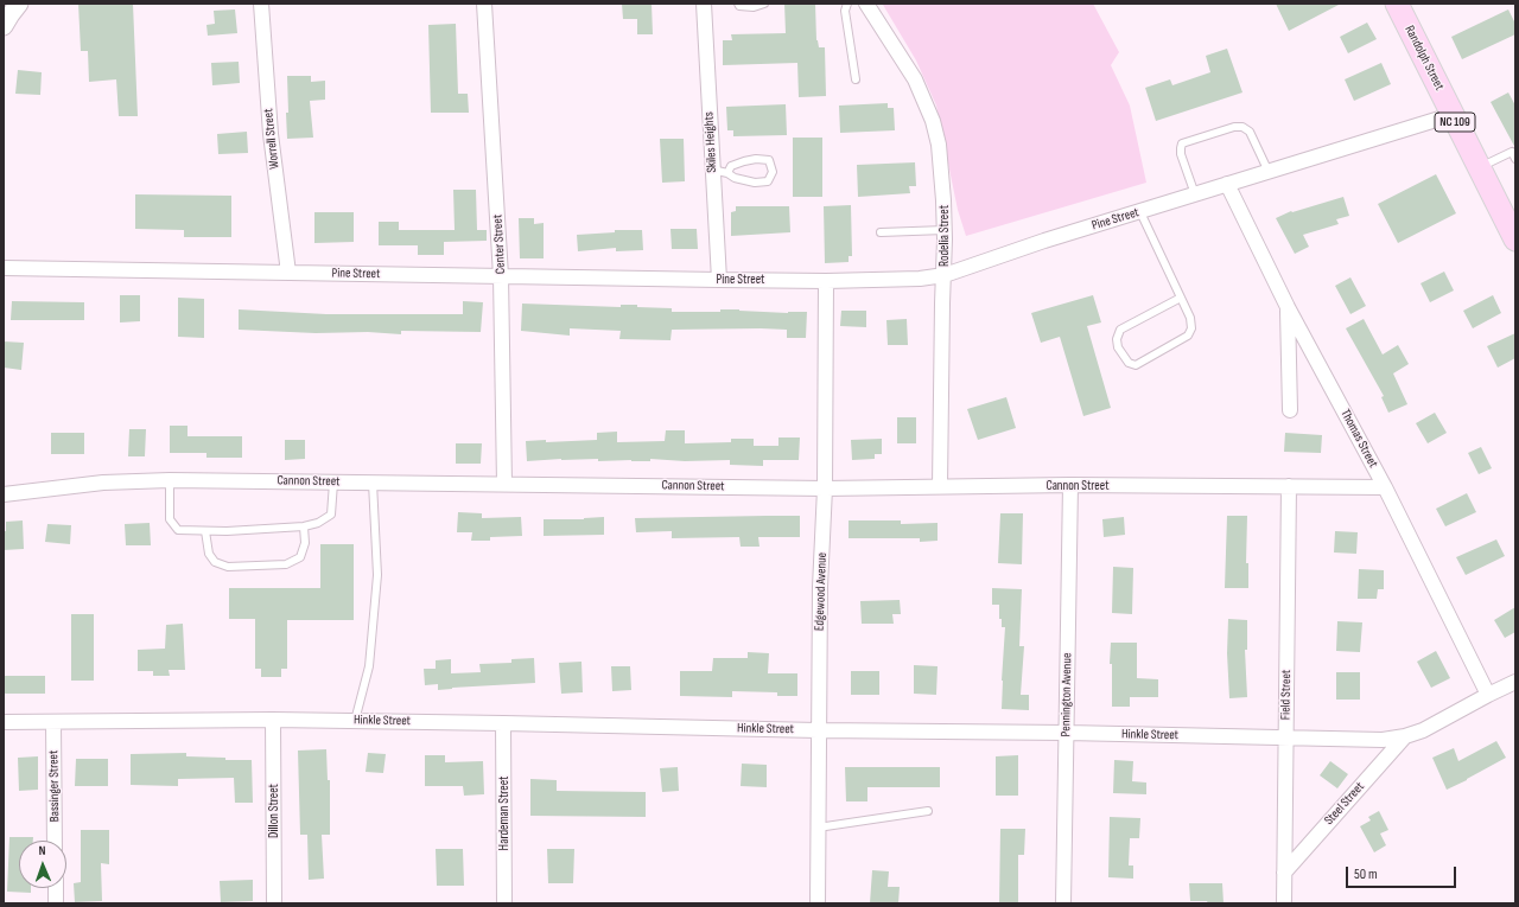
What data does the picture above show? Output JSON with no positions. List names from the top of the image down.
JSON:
{
  "streets": {
    "main road": ["Randolph Street", "NC 109"],
    "street": [
      "Worrell Street",
      "Skiles Heights",
      "Pine Street",
      "Rodelia Street",
      "Center Street",
      "Thomas Street",
      "Cannon Street",
      "Edgewood Avenue",
      "Pennington Avenue",
      "Field Street",
      "Hinkle Street",
      "Bassinger Street",
      "Steel Street",
      "Dillon Street",
      "Hardeman Street"
    ]
  },
  "crossings": [
    ["Randolph Street", "Pine Street"],
    ["Worrell Street", "Pine Street"],
    ["Skiles Heights", "Pine Street"],
    ["Pine Street", "Rodelia Street"],
    ["Pine Street", "Center Street"],
    ["Pine Street", "Thomas Street"],
    ["Pine Street", "Edgewood Avenue"],
    ["Rodelia Street", "Cannon Street"],
    ["Center Street", "Cannon Street"],
    ["Thomas Street", "Cannon Street"],
    ["Thomas Street", "Hinkle Street"],
    ["Cannon Street", "Edgewood Avenue"],
    ["Cannon Street", "Pennington Avenue"],
    ["Cannon Street", "Field Street"],
    ["Edgewood Avenue", "Hinkle Street"],
    ["Pennington Avenue", "Hinkle Street"],
    ["Field Street", "Hinkle Street"],
    ["Field Street", "Steel Street"],
    ["Hinkle Street", "Bassinger Street"],
    ["Hinkle Street", "Steel Street"],
    ["Hinkle Street", "Dillon Street"],
    ["Hinkle Street", "Hardeman Street"]
  ],
  "scale_bar": "50 m",
  "north": "top"
}
